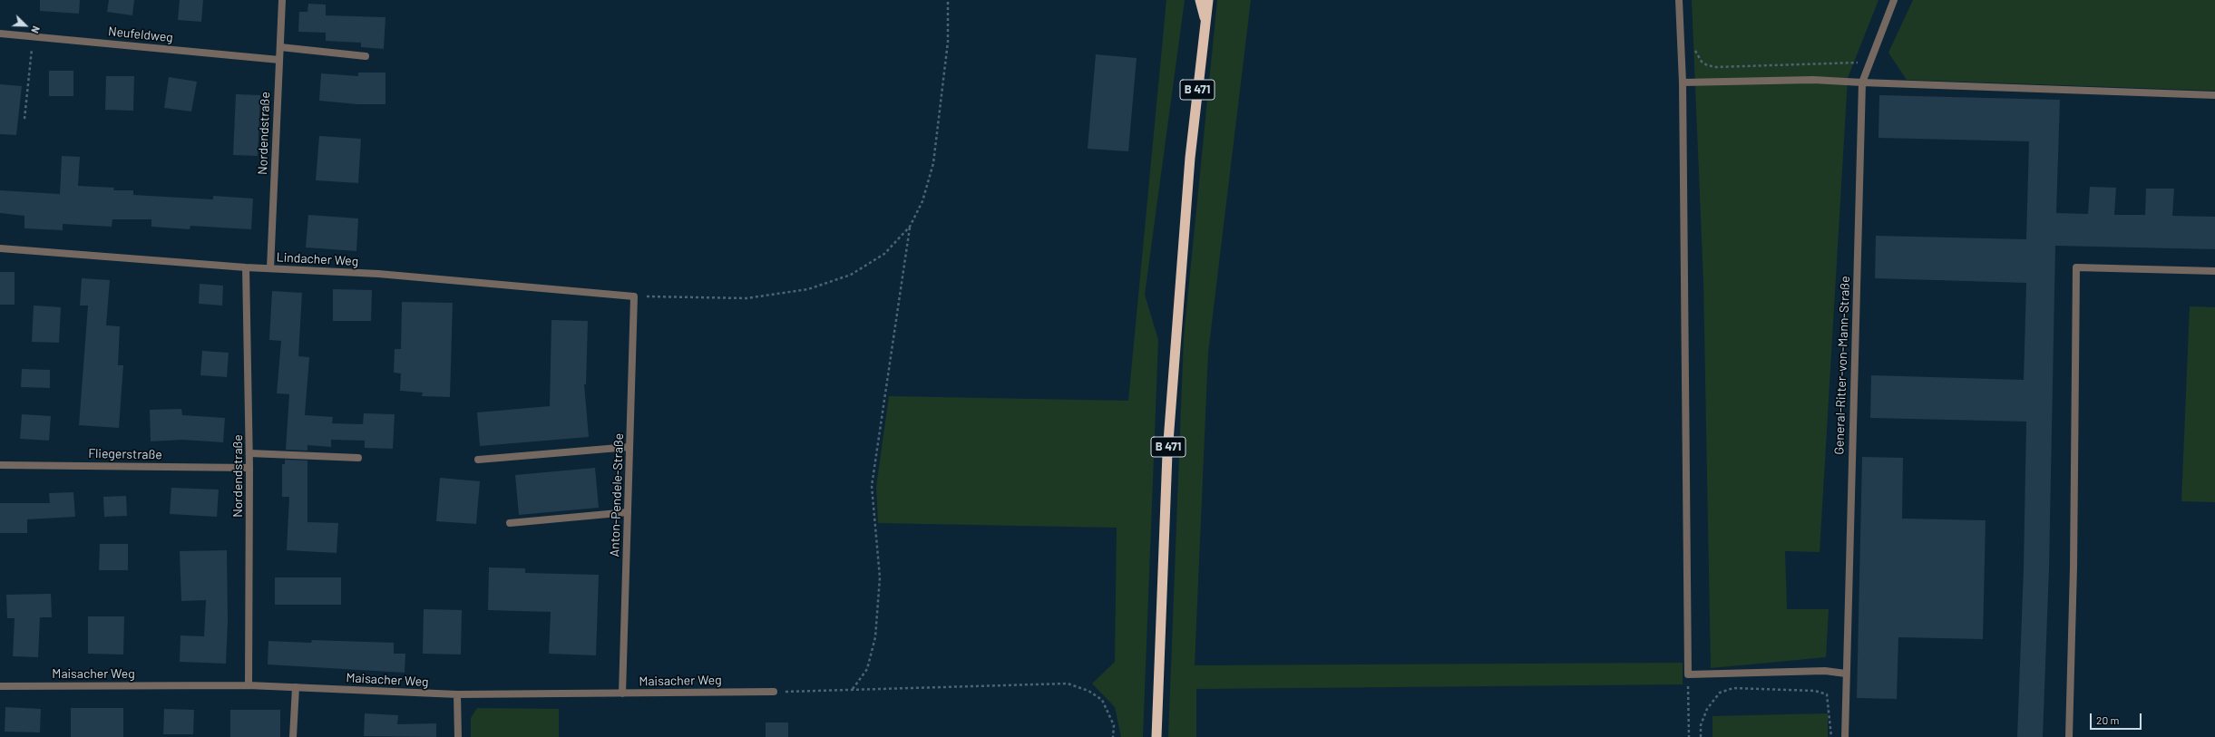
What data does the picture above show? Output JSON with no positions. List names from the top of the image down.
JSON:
{
  "streets": {
    "highway": ["B 471"],
    "street": [
      "Neufeldweg",
      "Nordendstraße",
      "Lindacher Weg",
      "General-Ritter-von-Mann-Straße",
      "Fliegerstraße",
      "Anton-Pendele-Straße",
      "Maisacher Weg"
    ]
  },
  "crossings": [
    ["Neufeldweg", "Nordendstraße"],
    ["Nordendstraße", "Lindacher Weg"],
    ["Nordendstraße", "Fliegerstraße"],
    ["Nordendstraße", "Maisacher Weg"],
    ["Lindacher Weg", "Anton-Pendele-Straße"],
    ["Anton-Pendele-Straße", "Maisacher Weg"]
  ],
  "scale_bar": "20 m",
  "north": "bottom right"
}
